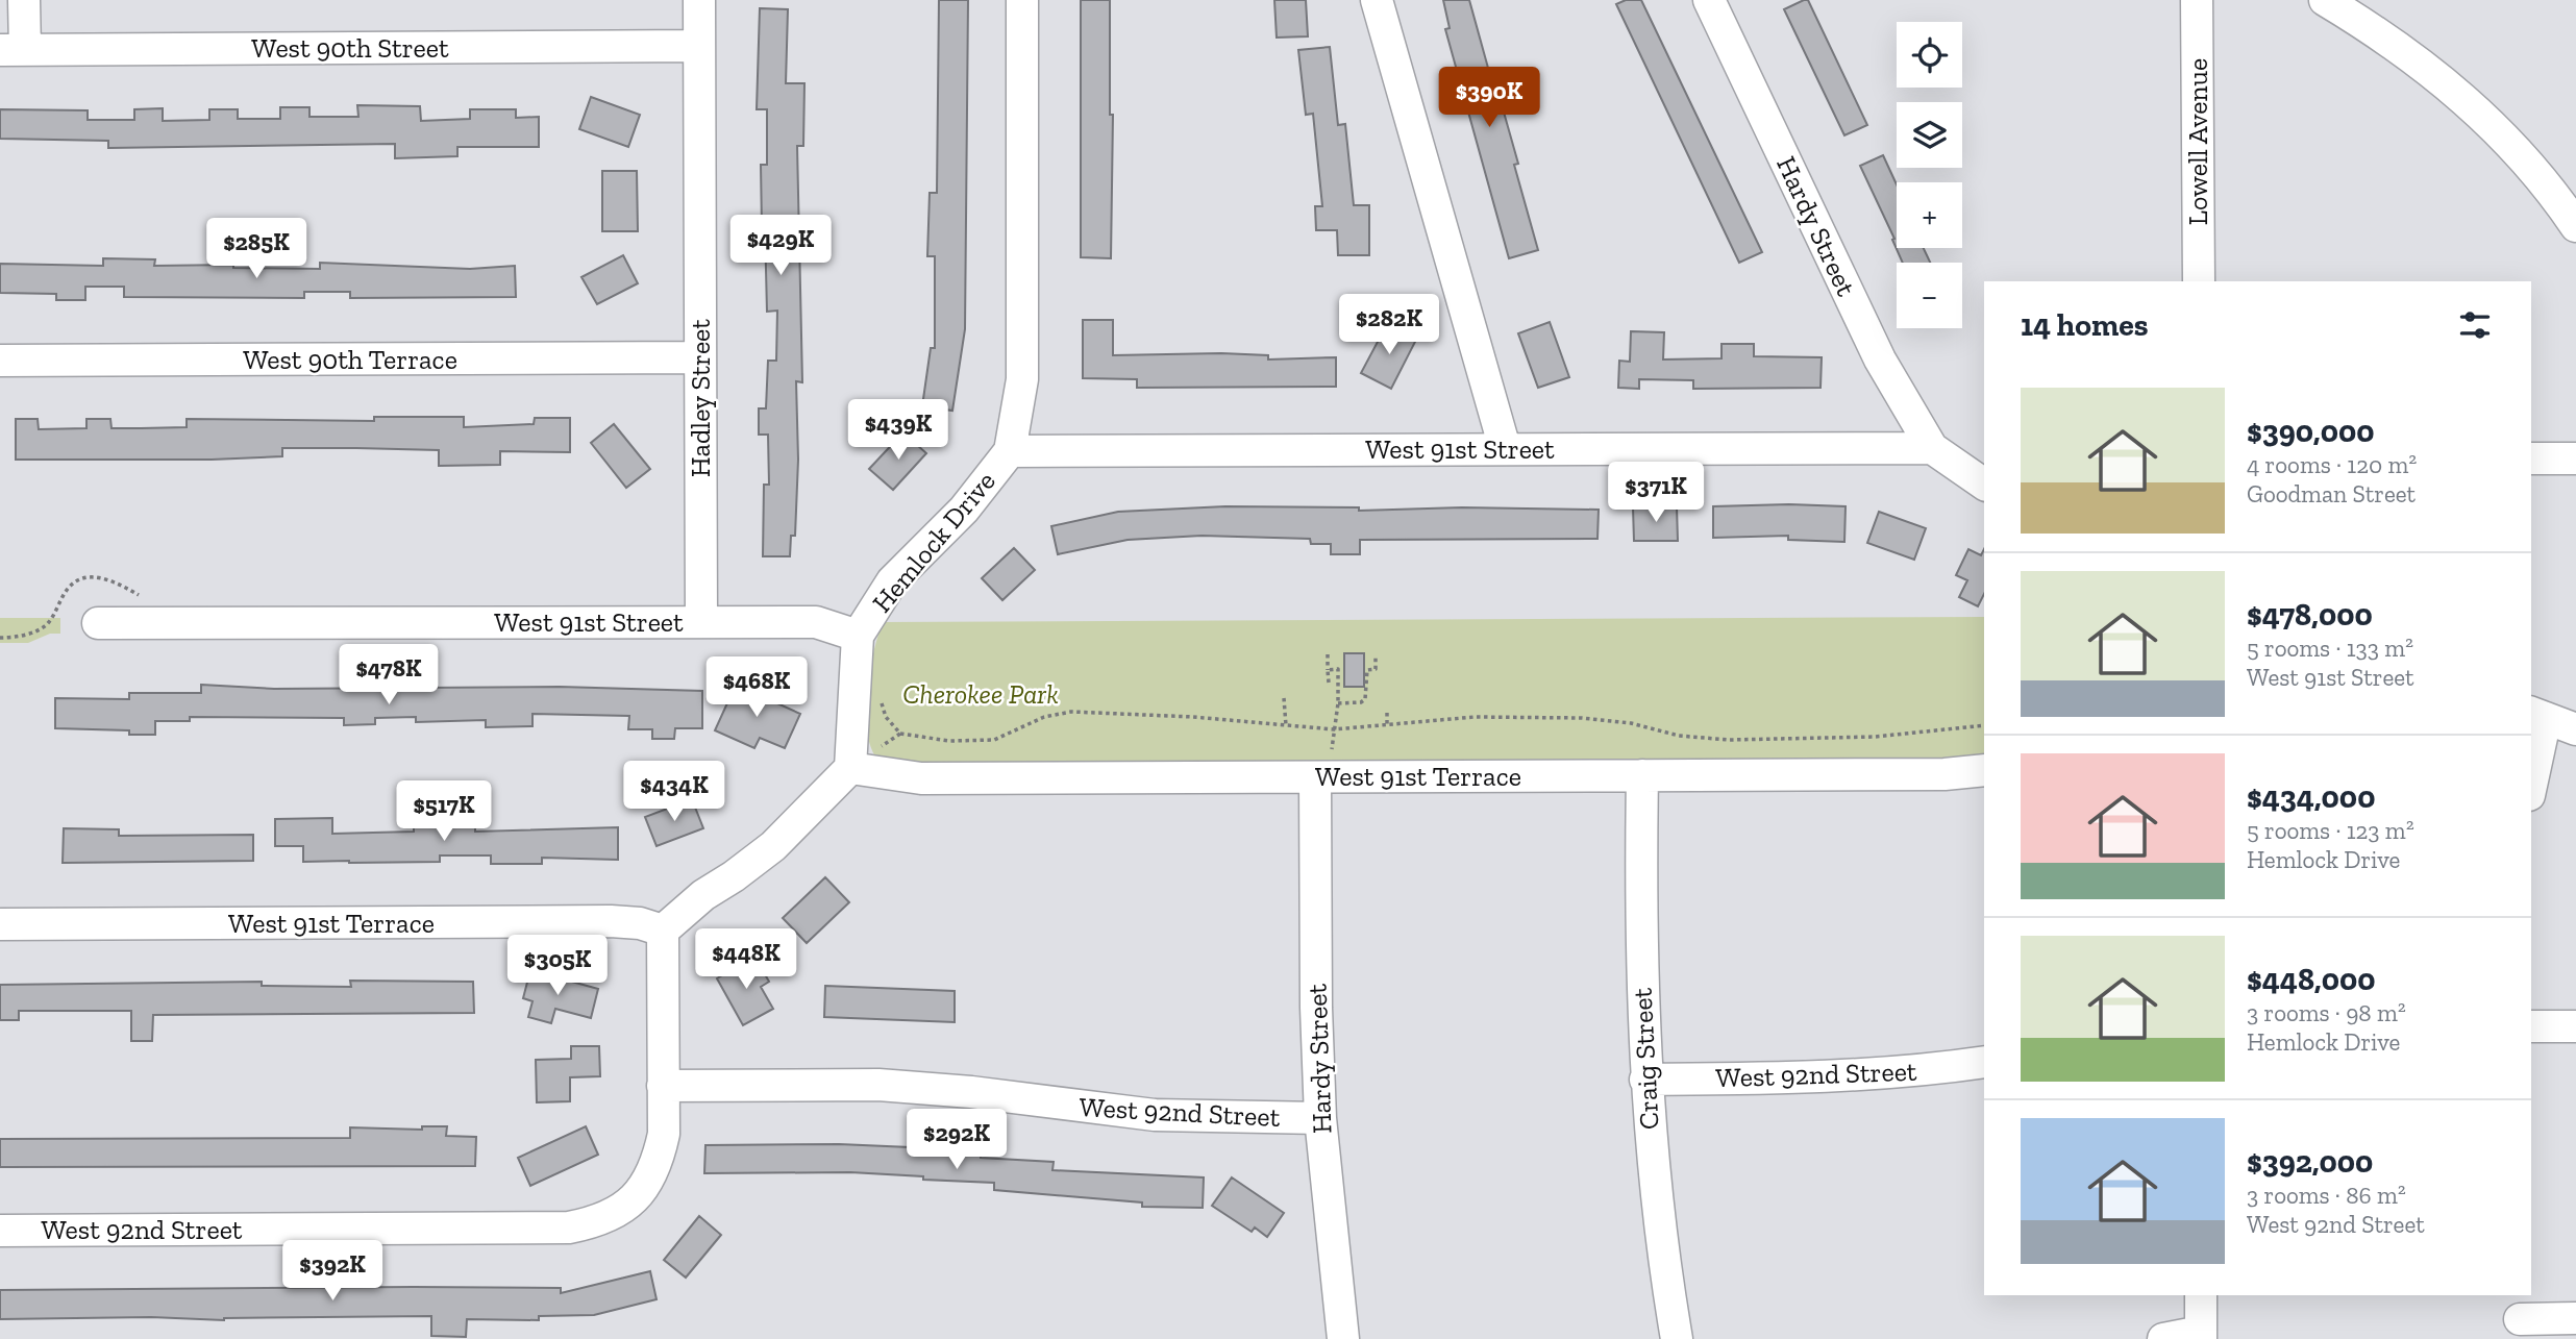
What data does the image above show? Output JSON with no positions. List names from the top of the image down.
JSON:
{
  "streets": {
    "street": [
      "West 90th Street",
      "Lowell Avenue",
      "Hardy Street",
      "West 90th Terrace",
      "Hadley Street",
      "West 91st Street",
      "Hemlock Drive",
      "West 91st Terrace",
      "Craig Street",
      "West 92nd Street"
    ]
  },
  "crossings": [
    ["West 90th Street", "Hadley Street"],
    ["Hardy Street", "West 91st Street"],
    ["Hardy Street", "West 91st Terrace"],
    ["Hardy Street", "West 92nd Street"],
    ["West 90th Terrace", "Hadley Street"],
    ["Hadley Street", "West 91st Street"],
    ["West 91st Street", "Hemlock Drive"],
    ["Hemlock Drive", "West 91st Terrace"],
    ["West 91st Terrace", "Craig Street"],
    ["Craig Street", "West 92nd Street"]
  ],
  "parks": ["Cherokee Park"],
  "page": {
    "map_buttons": ["+", "−"],
    "price": [
      "$390K",
      "$429K",
      "$285K",
      "$282K",
      "$439K",
      "$371K",
      "$478K",
      "$468K",
      "$434K",
      "$517K",
      "$448K",
      "$305K",
      "$292K",
      "$392K"
    ],
    "heading": "14 homes",
    "list": [
      {
        "name": "$390,000",
        "note": "4 rooms · 120 m² · Goodman Street"
      },
      {
        "name": "$478,000",
        "note": "5 rooms · 133 m² · West 91st Street"
      },
      {
        "name": "$434,000",
        "note": "5 rooms · 123 m² · Hemlock Drive"
      },
      {
        "name": "$448,000",
        "note": "3 rooms · 98 m² · Hemlock Drive"
      },
      {
        "name": "$392,000",
        "note": "3 rooms · 86 m² · West 92nd Street"
      }
    ]
  }
}
